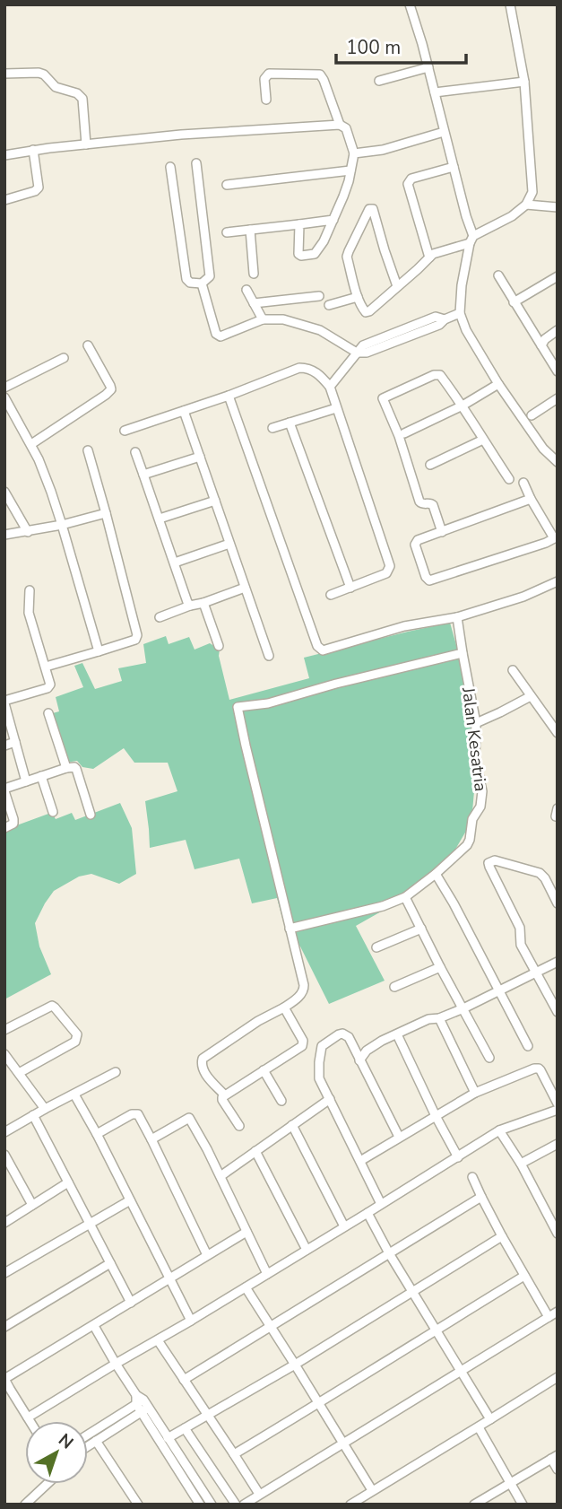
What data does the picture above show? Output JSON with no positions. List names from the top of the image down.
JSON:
{
  "streets": {
    "street": ["Jalan Kesatria"]
  },
  "scale_bar": "100 m",
  "north": "top right"
}
